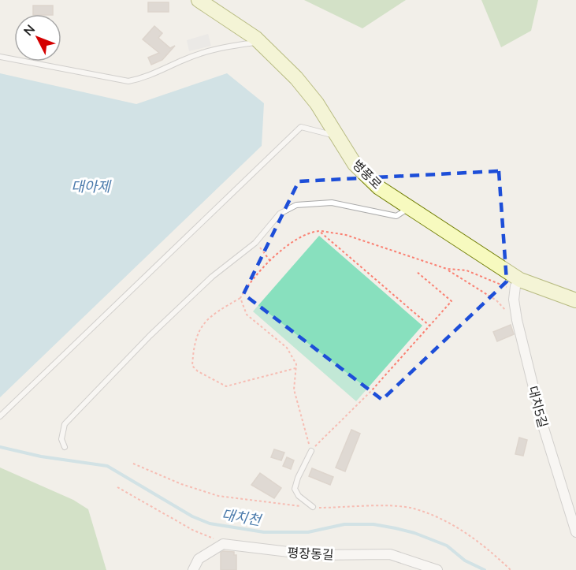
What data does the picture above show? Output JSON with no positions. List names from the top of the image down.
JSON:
{
  "streets": {
    "main road": ["병풍로"],
    "street": ["대치5길", "평장동길"]
  },
  "crossings": [
    ["병풍로", "대치5길"]
  ],
  "water": ["대아제", "대치천"],
  "north": "top left"
}
